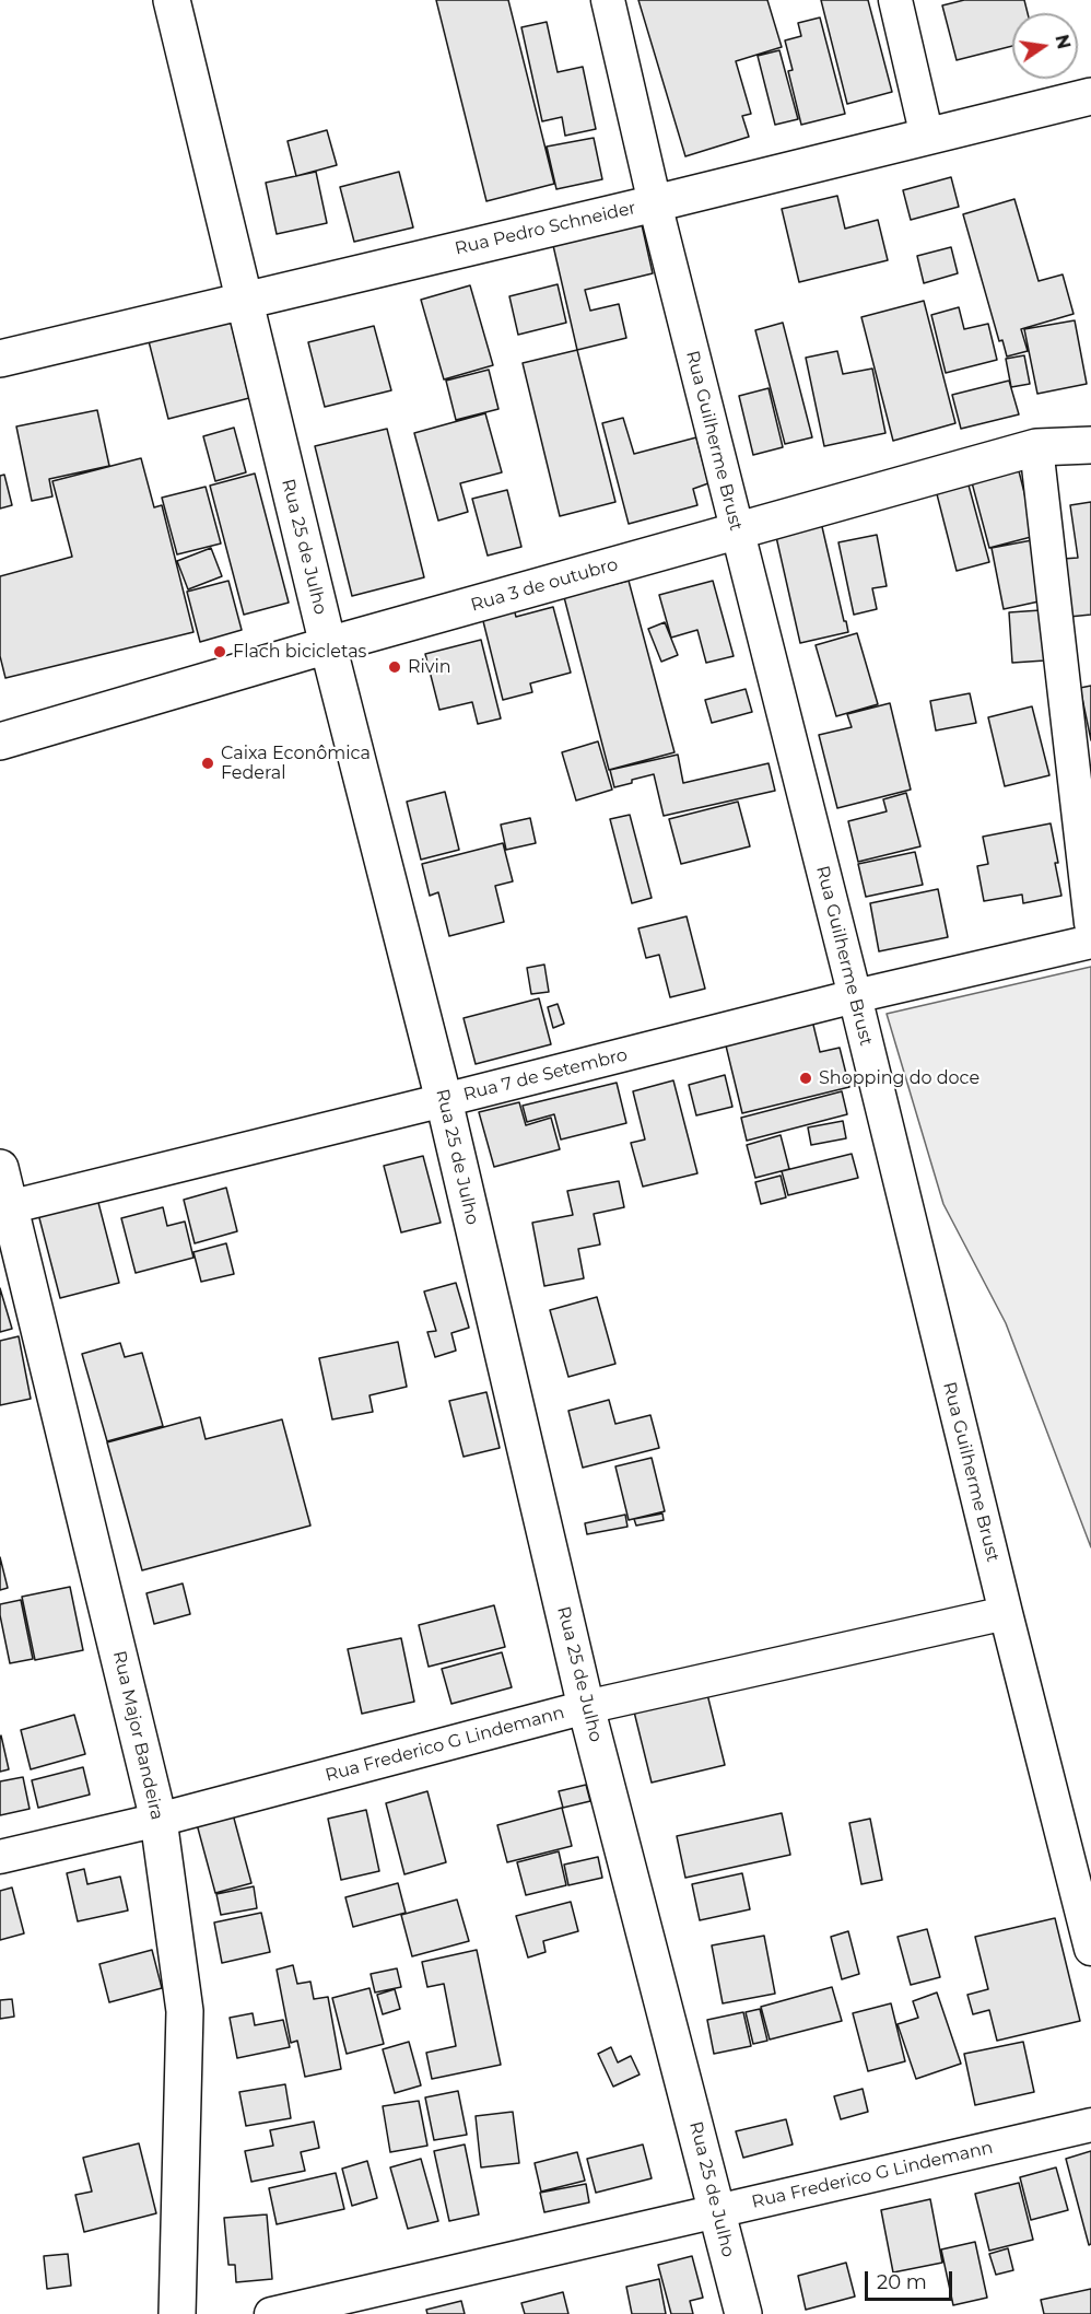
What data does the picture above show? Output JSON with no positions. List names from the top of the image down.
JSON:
{
  "streets": {
    "main road": [
      "Rua Pedro Schneider",
      "Rua 25 de Julho",
      "Rua 3 de outubro",
      "Rua Major Bandeira"
    ],
    "street": ["Rua Guilherme Brust", "Rua 7 de Setembro", "Rua Frederico G Lindemann"]
  },
  "crossings": [
    ["Rua Pedro Schneider", "Rua Guilherme Brust"],
    ["Rua Pedro Schneider", "Rua 25 de Julho"],
    ["Rua Guilherme Brust", "Rua 3 de outubro"],
    ["Rua Guilherme Brust", "Rua 7 de Setembro"],
    ["Rua Guilherme Brust", "Rua Frederico G Lindemann"],
    ["Rua 25 de Julho", "Rua 3 de outubro"],
    ["Rua 25 de Julho", "Rua 7 de Setembro"],
    ["Rua 25 de Julho", "Rua Frederico G Lindemann"],
    ["Rua 7 de Setembro", "Rua Major Bandeira"],
    ["Rua Major Bandeira", "Rua Frederico G Lindemann"]
  ],
  "places": [
    "Flach bicicletas",
    "Rivin",
    "Caixa Econômica Federal",
    "Shopping do doce"
  ],
  "scale_bar": "20 m",
  "north": "right"
}
